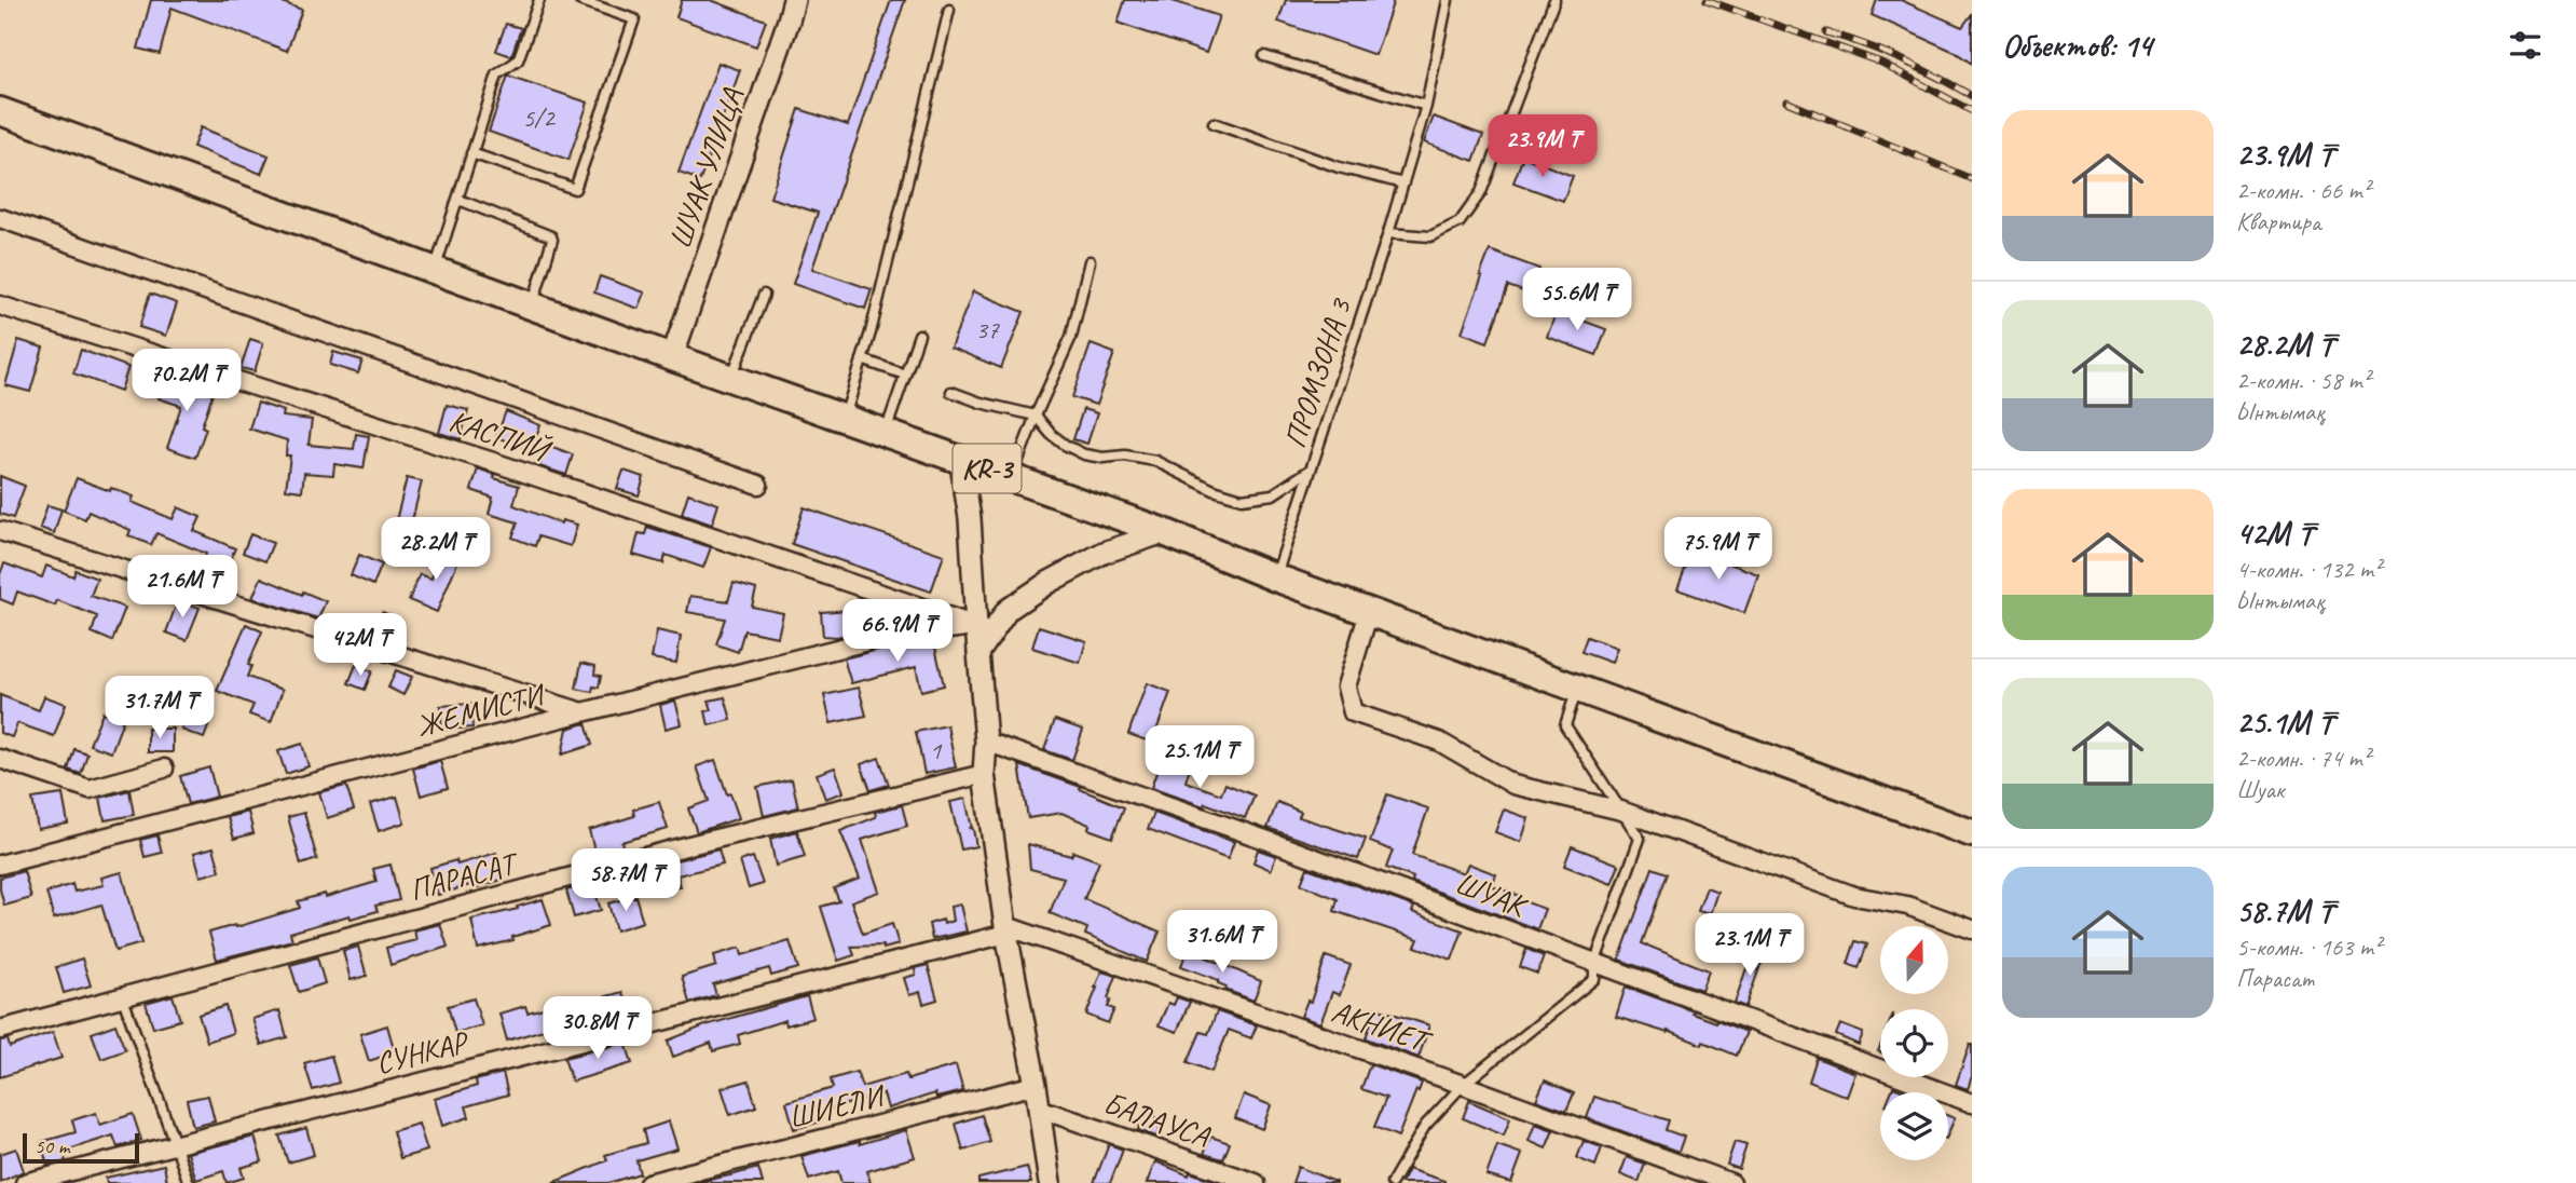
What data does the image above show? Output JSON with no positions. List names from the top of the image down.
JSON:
{
  "streets": {
    "main road": ["KR-3"],
    "street": [
      "ШУАК УЛИЦА",
      "КАСПИЙ",
      "ЖЕМИСТИ",
      "ПАРАСАТ",
      "ШУАК",
      "АКНИЕТ",
      "СУНКАР",
      "ШИЕЛИ",
      "БАЛАУСА"
    ],
    "lane": ["ПРОМЗОНА 3"]
  },
  "crossings": [
    ["ШУАК УЛИЦА", "KR-3"],
    ["ПРОМЗОНА 3", "KR-3"],
    ["КАСПИЙ", "ЖЕМИСТИ"],
    ["АКНИЕТ", "СУНКАР"]
  ],
  "house_numbers": ["5/2", "37", "1"],
  "scale_bar": "50 m",
  "north": "top",
  "page": {
    "heading": "Объектов: 14",
    "list": [
      {
        "name": "23.9M ₸",
        "note": "2-комн. · 66 m² · Квартира"
      },
      {
        "name": "28.2M ₸",
        "note": "2-комн. · 58 m² · Ынтымақ"
      },
      {
        "name": "42M ₸",
        "note": "4-комн. · 132 m² · Ынтымақ"
      },
      {
        "name": "25.1M ₸",
        "note": "2-комн. · 74 m² · Шуак"
      },
      {
        "name": "58.7M ₸",
        "note": "5-комн. · 163 m² · Парасат"
      }
    ],
    "price": [
      "23.9M ₸",
      "55.6M ₸",
      "70.2M ₸",
      "28.2M ₸",
      "75.9M ₸",
      "21.6M ₸",
      "66.9M ₸",
      "42M ₸",
      "31.7M ₸",
      "25.1M ₸",
      "58.7M ₸",
      "31.6M ₸",
      "23.1M ₸",
      "30.8M ₸"
    ],
    "scale": "50 m"
  }
}
